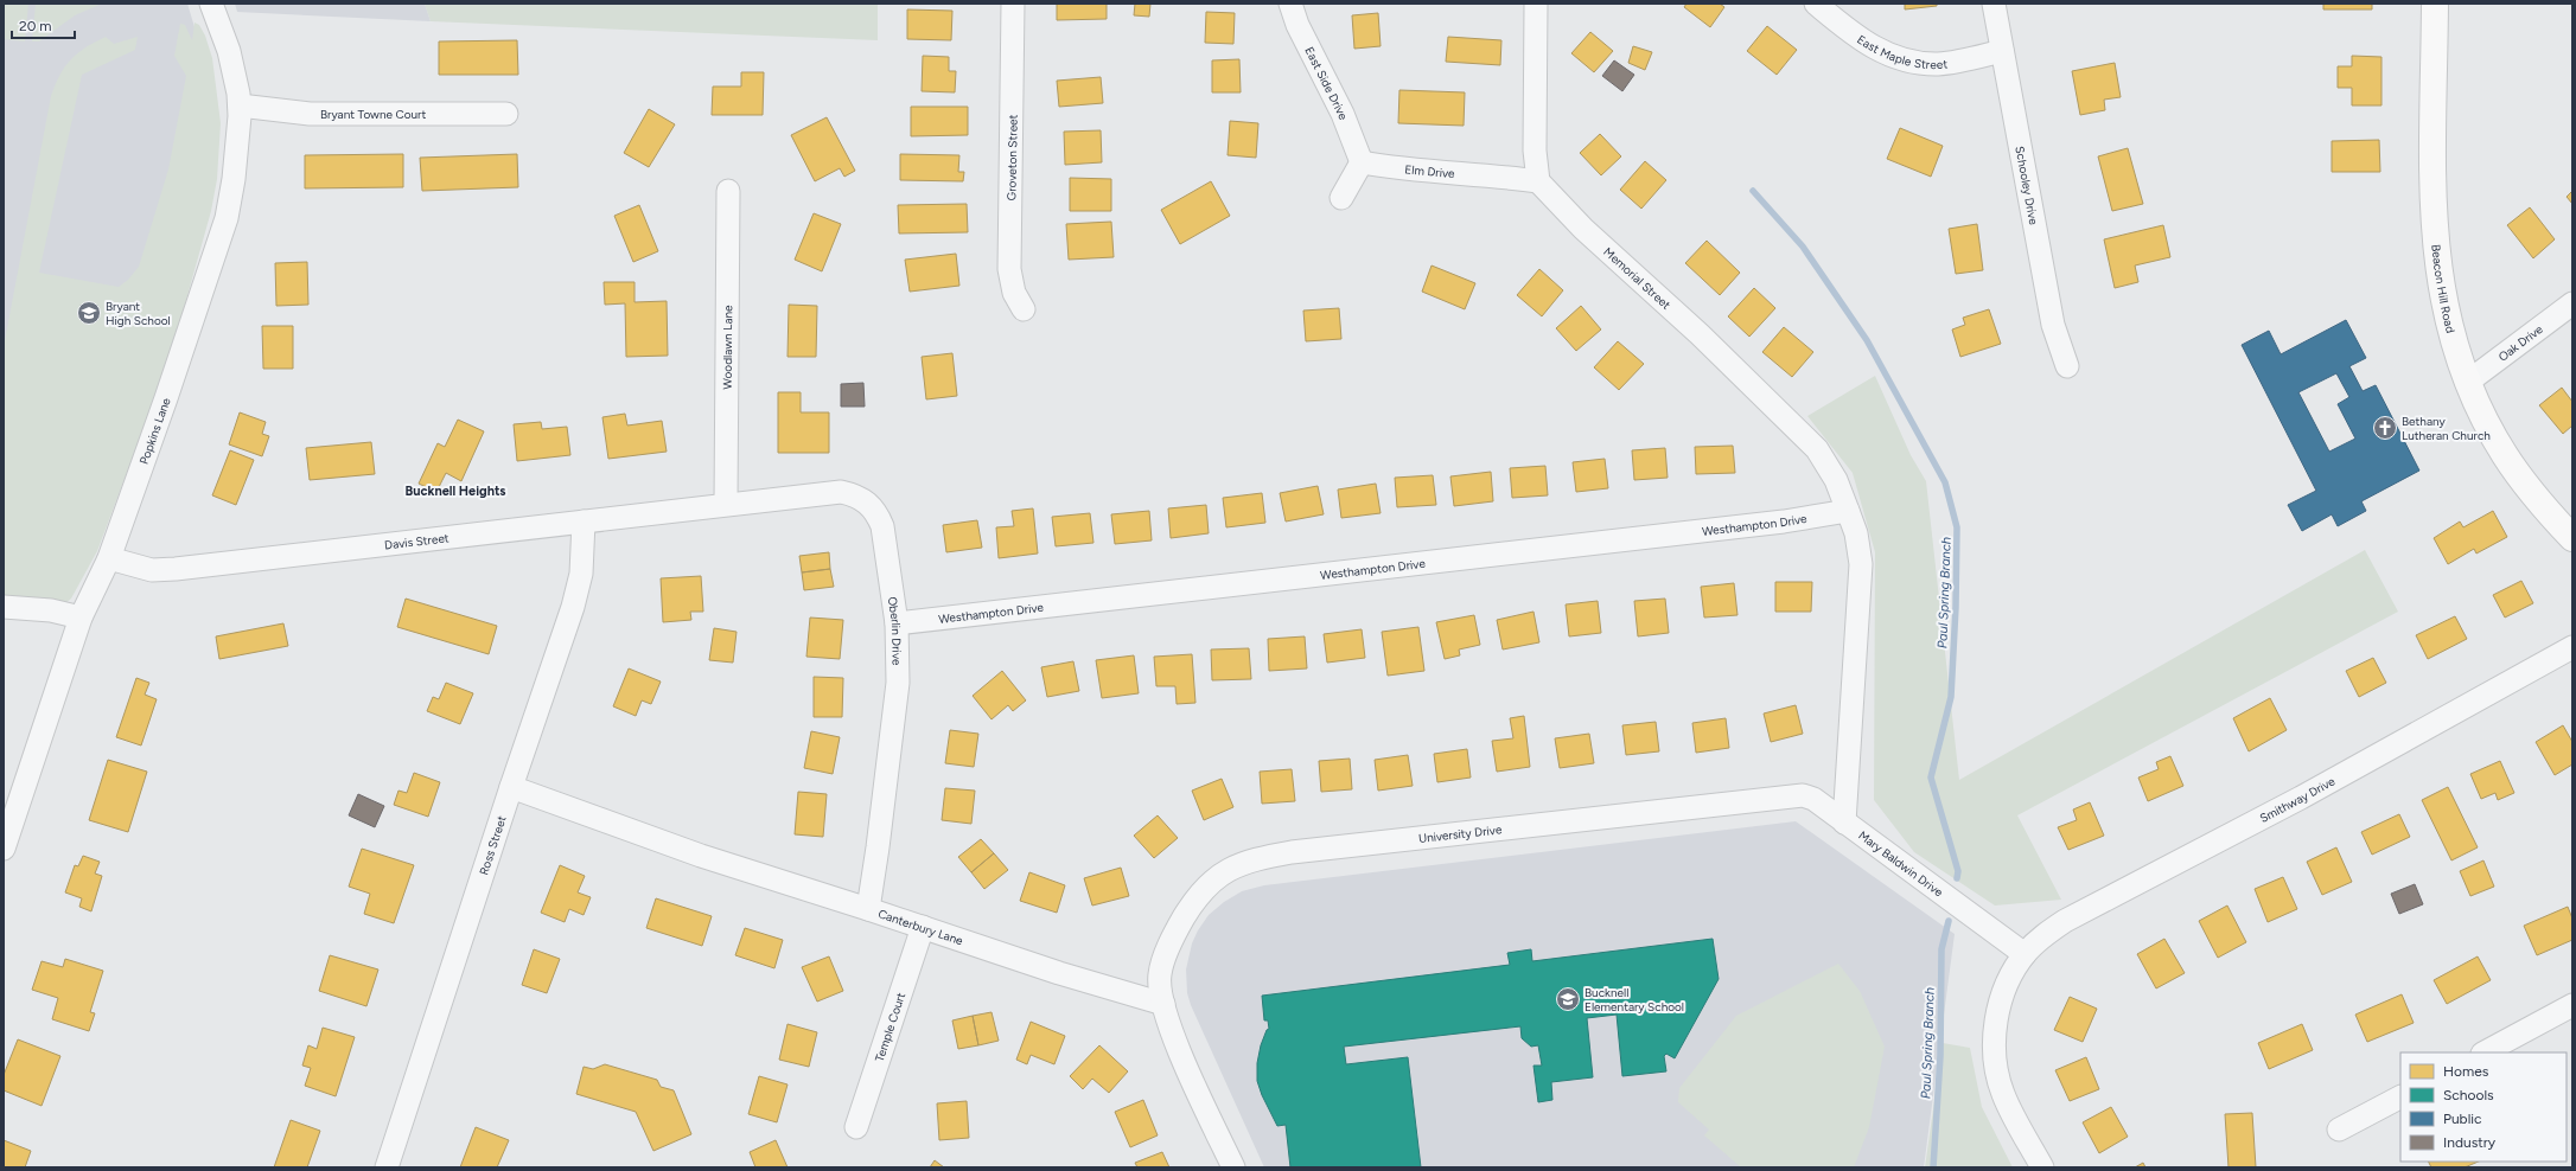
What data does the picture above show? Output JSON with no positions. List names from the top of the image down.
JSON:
{
  "streets": {
    "main road": ["Beacon Hill Road"],
    "street": [
      "East Maple Street",
      "East Side Drive",
      "Bryant Towne Court",
      "Groveton Street",
      "Elm Drive",
      "Schooley Drive",
      "Memorial Street",
      "Oak Drive",
      "Woodlawn Lane",
      "Popkins Lane",
      "Westhampton Drive",
      "Davis Street",
      "Oberlin Drive",
      "Smithway Drive",
      "University Drive",
      "Ross Street",
      "Mary Baldwin Drive",
      "Canterbury Lane",
      "Temple Court"
    ]
  },
  "crossings": [
    ["East Maple Street", "Schooley Drive"],
    ["East Side Drive", "Elm Drive"],
    ["Bryant Towne Court", "Popkins Lane"],
    ["Elm Drive", "Memorial Street"],
    ["Memorial Street", "Westhampton Drive"],
    ["Beacon Hill Road", "Oak Drive"],
    ["Woodlawn Lane", "Davis Street"],
    ["Woodlawn Lane", "Oberlin Drive"],
    ["Popkins Lane", "Davis Street"],
    ["Westhampton Drive", "Oberlin Drive"],
    ["Davis Street", "Oberlin Drive"],
    ["Davis Street", "Ross Street"],
    ["Oberlin Drive", "Canterbury Lane"],
    ["Smithway Drive", "Mary Baldwin Drive"],
    ["University Drive", "Mary Baldwin Drive"],
    ["University Drive", "Canterbury Lane"],
    ["Ross Street", "Canterbury Lane"],
    ["Canterbury Lane", "Temple Court"]
  ],
  "districts": ["Bucknell Heights"],
  "water": ["Paul Spring Branch"],
  "places": {
    "school or university": ["Bryant High School", "Bucknell Elementary School"],
    "church": ["Bethany Lutheran Church"]
  },
  "legend": [
    "Homes",
    "Schools",
    "Public",
    "Industry"
  ],
  "scale_bar": "20 m"
}
